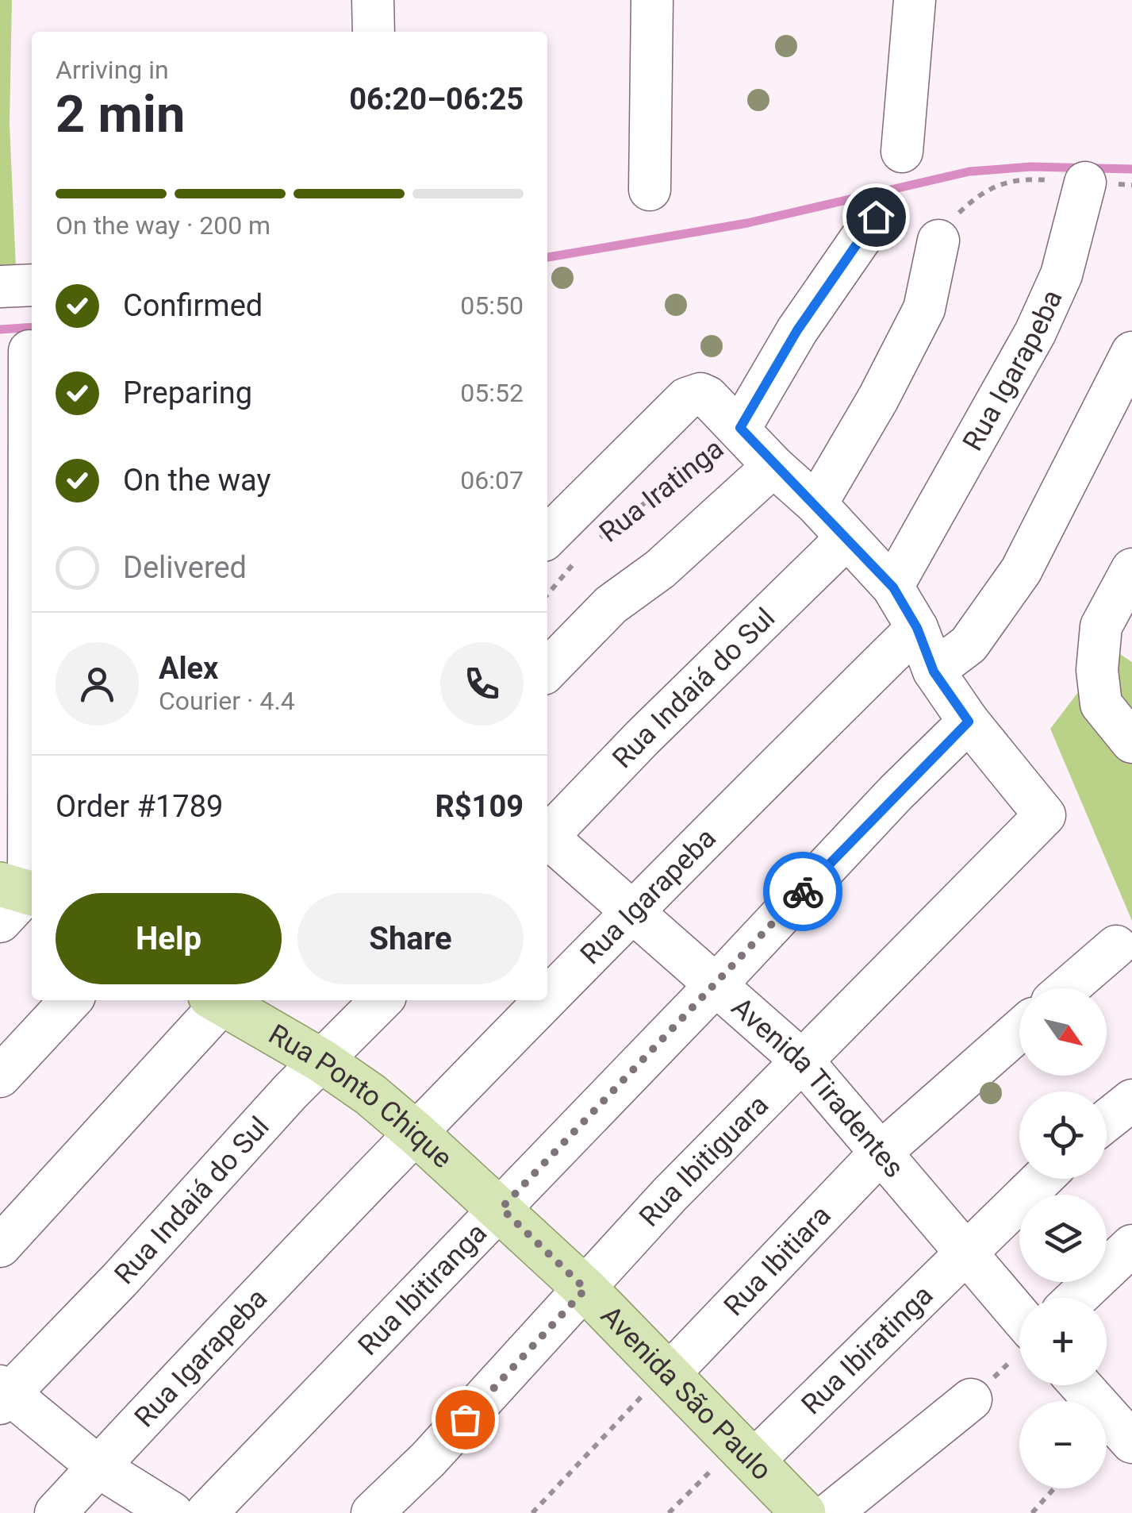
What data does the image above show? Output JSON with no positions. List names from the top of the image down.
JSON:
{
  "streets": {
    "main road": ["Rua Ponto Chique", "Avenida São Paulo"],
    "street": [
      "Rua Igarapeba",
      "Rua Iratinga",
      "Rua Indaiá do Sul",
      "Avenida Tiradentes",
      "Rua Ibitiguara",
      "Rua Ibitiara",
      "Rua Ibitiranga",
      "Rua Ibiratinga"
    ]
  },
  "crossings": [
    ["Rua Igarapeba", "Avenida Tiradentes"],
    ["Rua Igarapeba", "Rua Ponto Chique"],
    ["Rua Indaiá do Sul", "Rua Ponto Chique"],
    ["Avenida Tiradentes", "Rua Ibitiguara"],
    ["Avenida Tiradentes", "Rua Ibitiara"],
    ["Avenida Tiradentes", "Rua Ibitiranga"],
    ["Avenida Tiradentes", "Rua Ibiratinga"],
    ["Rua Ponto Chique", "Rua Ibitiranga"],
    ["Rua Ponto Chique", "Avenida São Paulo"],
    ["Rua Ibitiguara", "Rua Ibitiranga"],
    ["Rua Ibitiguara", "Avenida São Paulo"],
    ["Rua Ibitiara", "Avenida São Paulo"],
    ["Rua Ibitiranga", "Avenida São Paulo"],
    ["Rua Ibiratinga", "Avenida São Paulo"]
  ],
  "north": "bottom right",
  "page": {
    "heading": ["2 min", "Arriving in", "06:20–06:25"],
    "panel": [
      "Alex",
      "Courier · 4.4",
      "Order #1789",
      "R$109"
    ],
    "bar": "On the way · 200 m",
    "list": [
      ["Confirmed", "05:50"],
      ["Preparing", "05:52"],
      ["On the way", "06:07"],
      "Delivered"
    ],
    "buttons": ["Help", "Share"],
    "map_buttons": ["+", "−"]
  }
}
